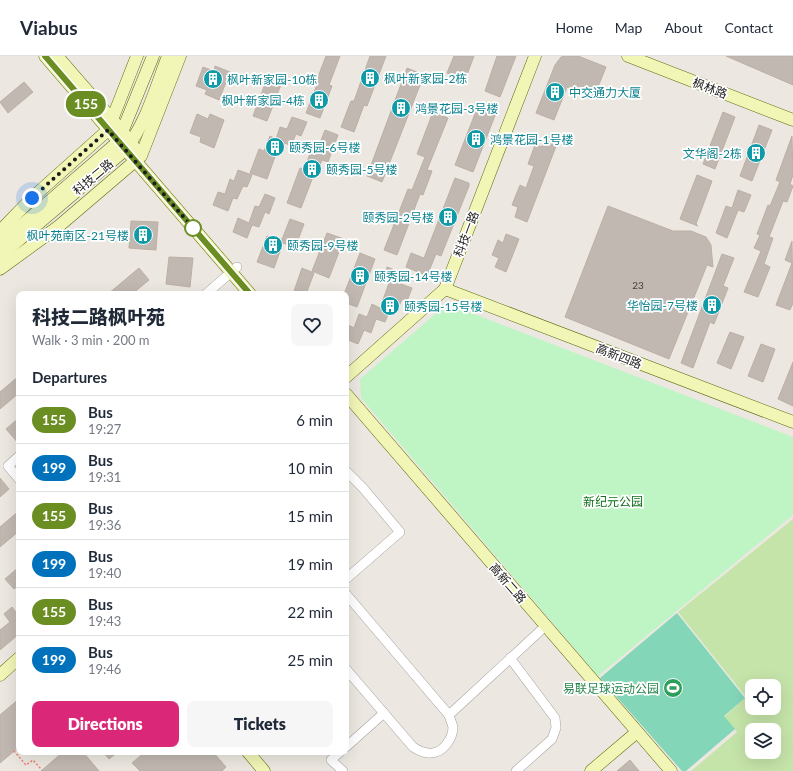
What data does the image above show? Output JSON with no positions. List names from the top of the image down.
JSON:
{
  "streets": {
    "street": [
      "枫林路",
      "科技二路",
      "科技一路",
      "高新四路",
      "高新二路"
    ]
  },
  "crossings": [
    ["科技一路", "高新四路"]
  ],
  "parks": ["新纪元公园"],
  "places": {
    "building": [
      "枫叶新家园-2栋",
      "枫叶新家园-10栋",
      "中交通力大厦",
      "枫叶新家园-4栋",
      "鸿景花园-3号楼",
      "鸿景花园-1号楼",
      "颐秀园-6号楼",
      "文华阁-2栋",
      "颐秀园-5号楼",
      "颐秀园-2号楼",
      "枫叶苑南区-21号楼",
      "颐秀园-9号楼",
      "颐秀园-14号楼",
      "华怡园-7号楼",
      "颐秀园-15号楼"
    ],
    "sports": ["易联足球运动公园"]
  },
  "lines": ["bus line 155"],
  "house_numbers": ["23"],
  "page": {
    "header": "Viabus",
    "nav": [
      "Home",
      "Map",
      "About",
      "Contact"
    ],
    "on_map": "155",
    "heading": [
      ["科技二路枫叶苑", "Walk · 3 min · 200 m"],
      "Departures"
    ],
    "list": [
      {
        "mark": "155",
        "name": "Bus",
        "note": "19:27",
        "value": "6 min"
      },
      {
        "mark": "199",
        "name": "Bus",
        "note": "19:31",
        "value": "10 min"
      },
      {
        "mark": "155",
        "name": "Bus",
        "note": "19:36",
        "value": "15 min"
      },
      {
        "mark": "199",
        "name": "Bus",
        "note": "19:40",
        "value": "19 min"
      },
      {
        "mark": "155",
        "name": "Bus",
        "note": "19:43",
        "value": "22 min"
      },
      {
        "mark": "199",
        "name": "Bus",
        "note": "19:46",
        "value": "25 min"
      }
    ],
    "buttons": ["Directions", "Tickets"]
  }
}
